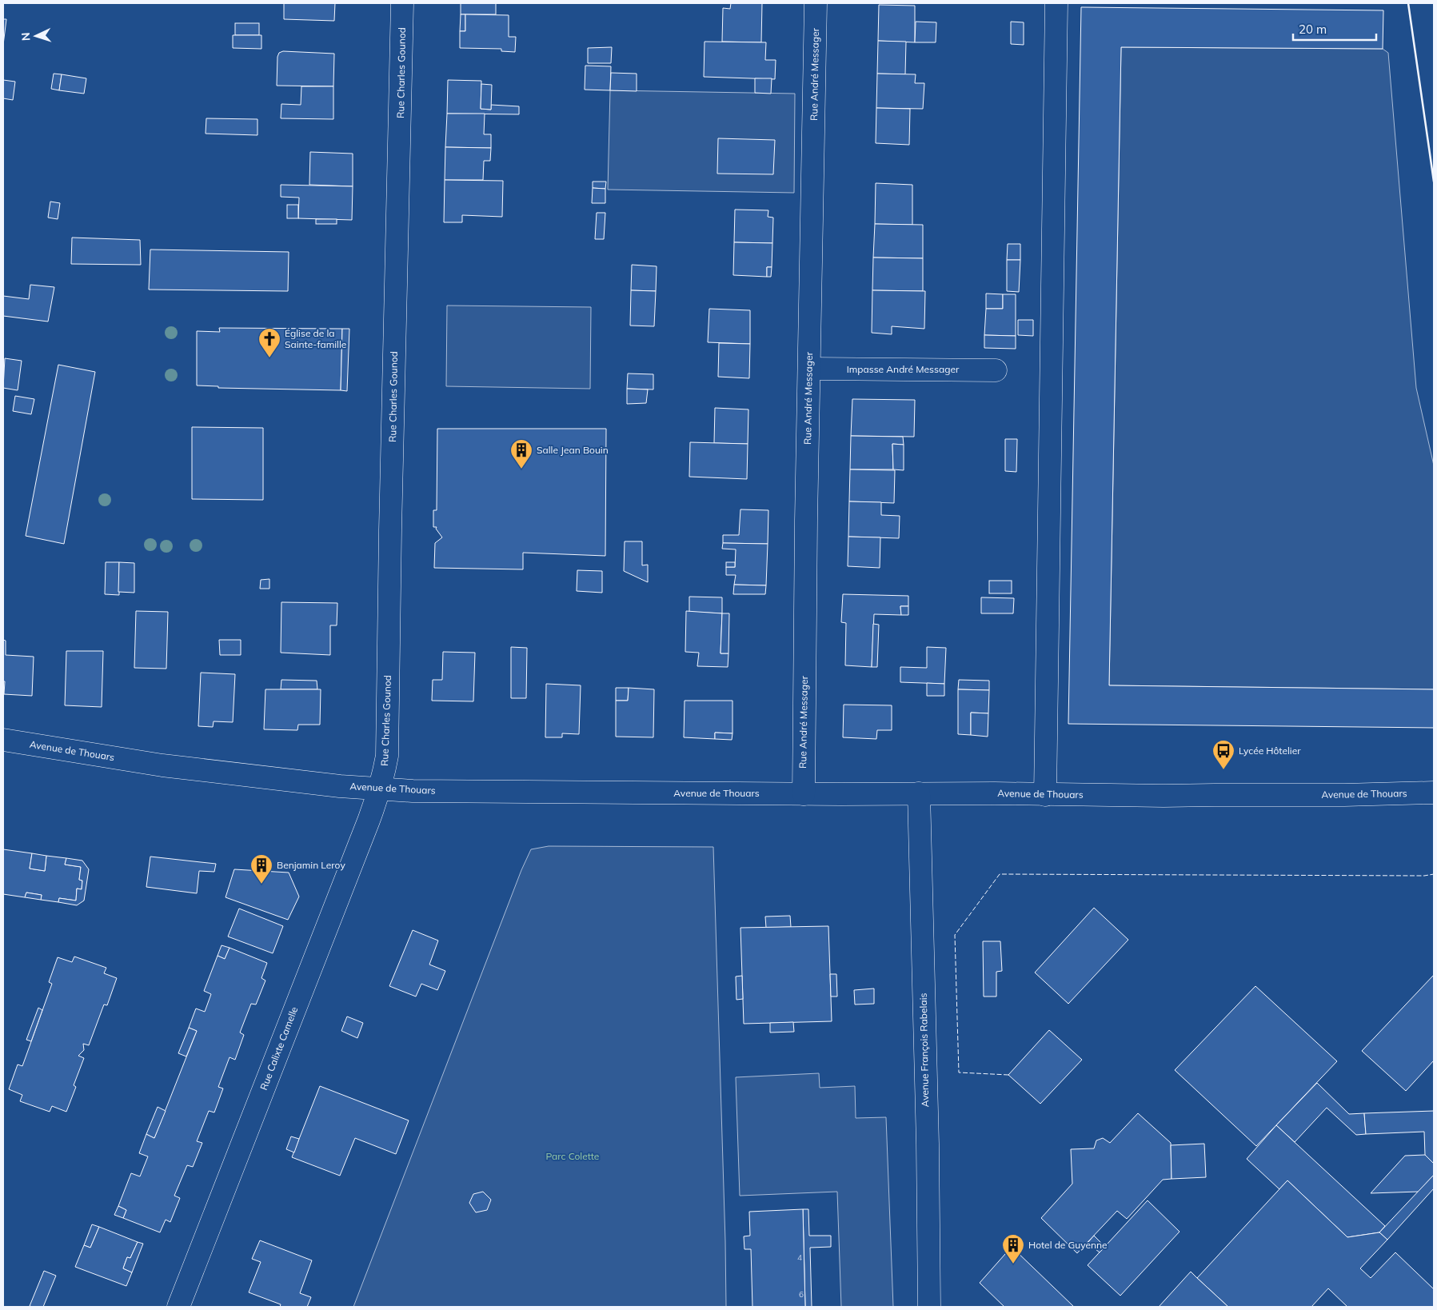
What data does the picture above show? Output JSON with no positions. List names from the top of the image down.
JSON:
{
  "streets": {
    "street": [
      "Rue Charles Gounod",
      "Rue André Messager",
      "Impasse André Messager",
      "Avenue de Thouars",
      "Rue Calixte Camelle",
      "Avenue François Rabelais"
    ]
  },
  "crossings": [
    ["Rue Charles Gounod", "Avenue de Thouars"],
    ["Rue Charles Gounod", "Rue Calixte Camelle"],
    ["Rue André Messager", "Impasse André Messager"],
    ["Rue André Messager", "Avenue de Thouars"],
    ["Avenue de Thouars", "Rue Calixte Camelle"],
    ["Avenue de Thouars", "Avenue François Rabelais"]
  ],
  "parks": ["Parc Colette"],
  "places": {
    "church": ["Église de la Sainte-famille"],
    "building": ["Salle Jean Bouin", "Benjamin Leroy", "Hotel de Guyenne"],
    "bus stop": ["Lycée Hôtelier"]
  },
  "house_numbers": ["4", "6"],
  "scale_bar": "20 m",
  "north": "left"
}
